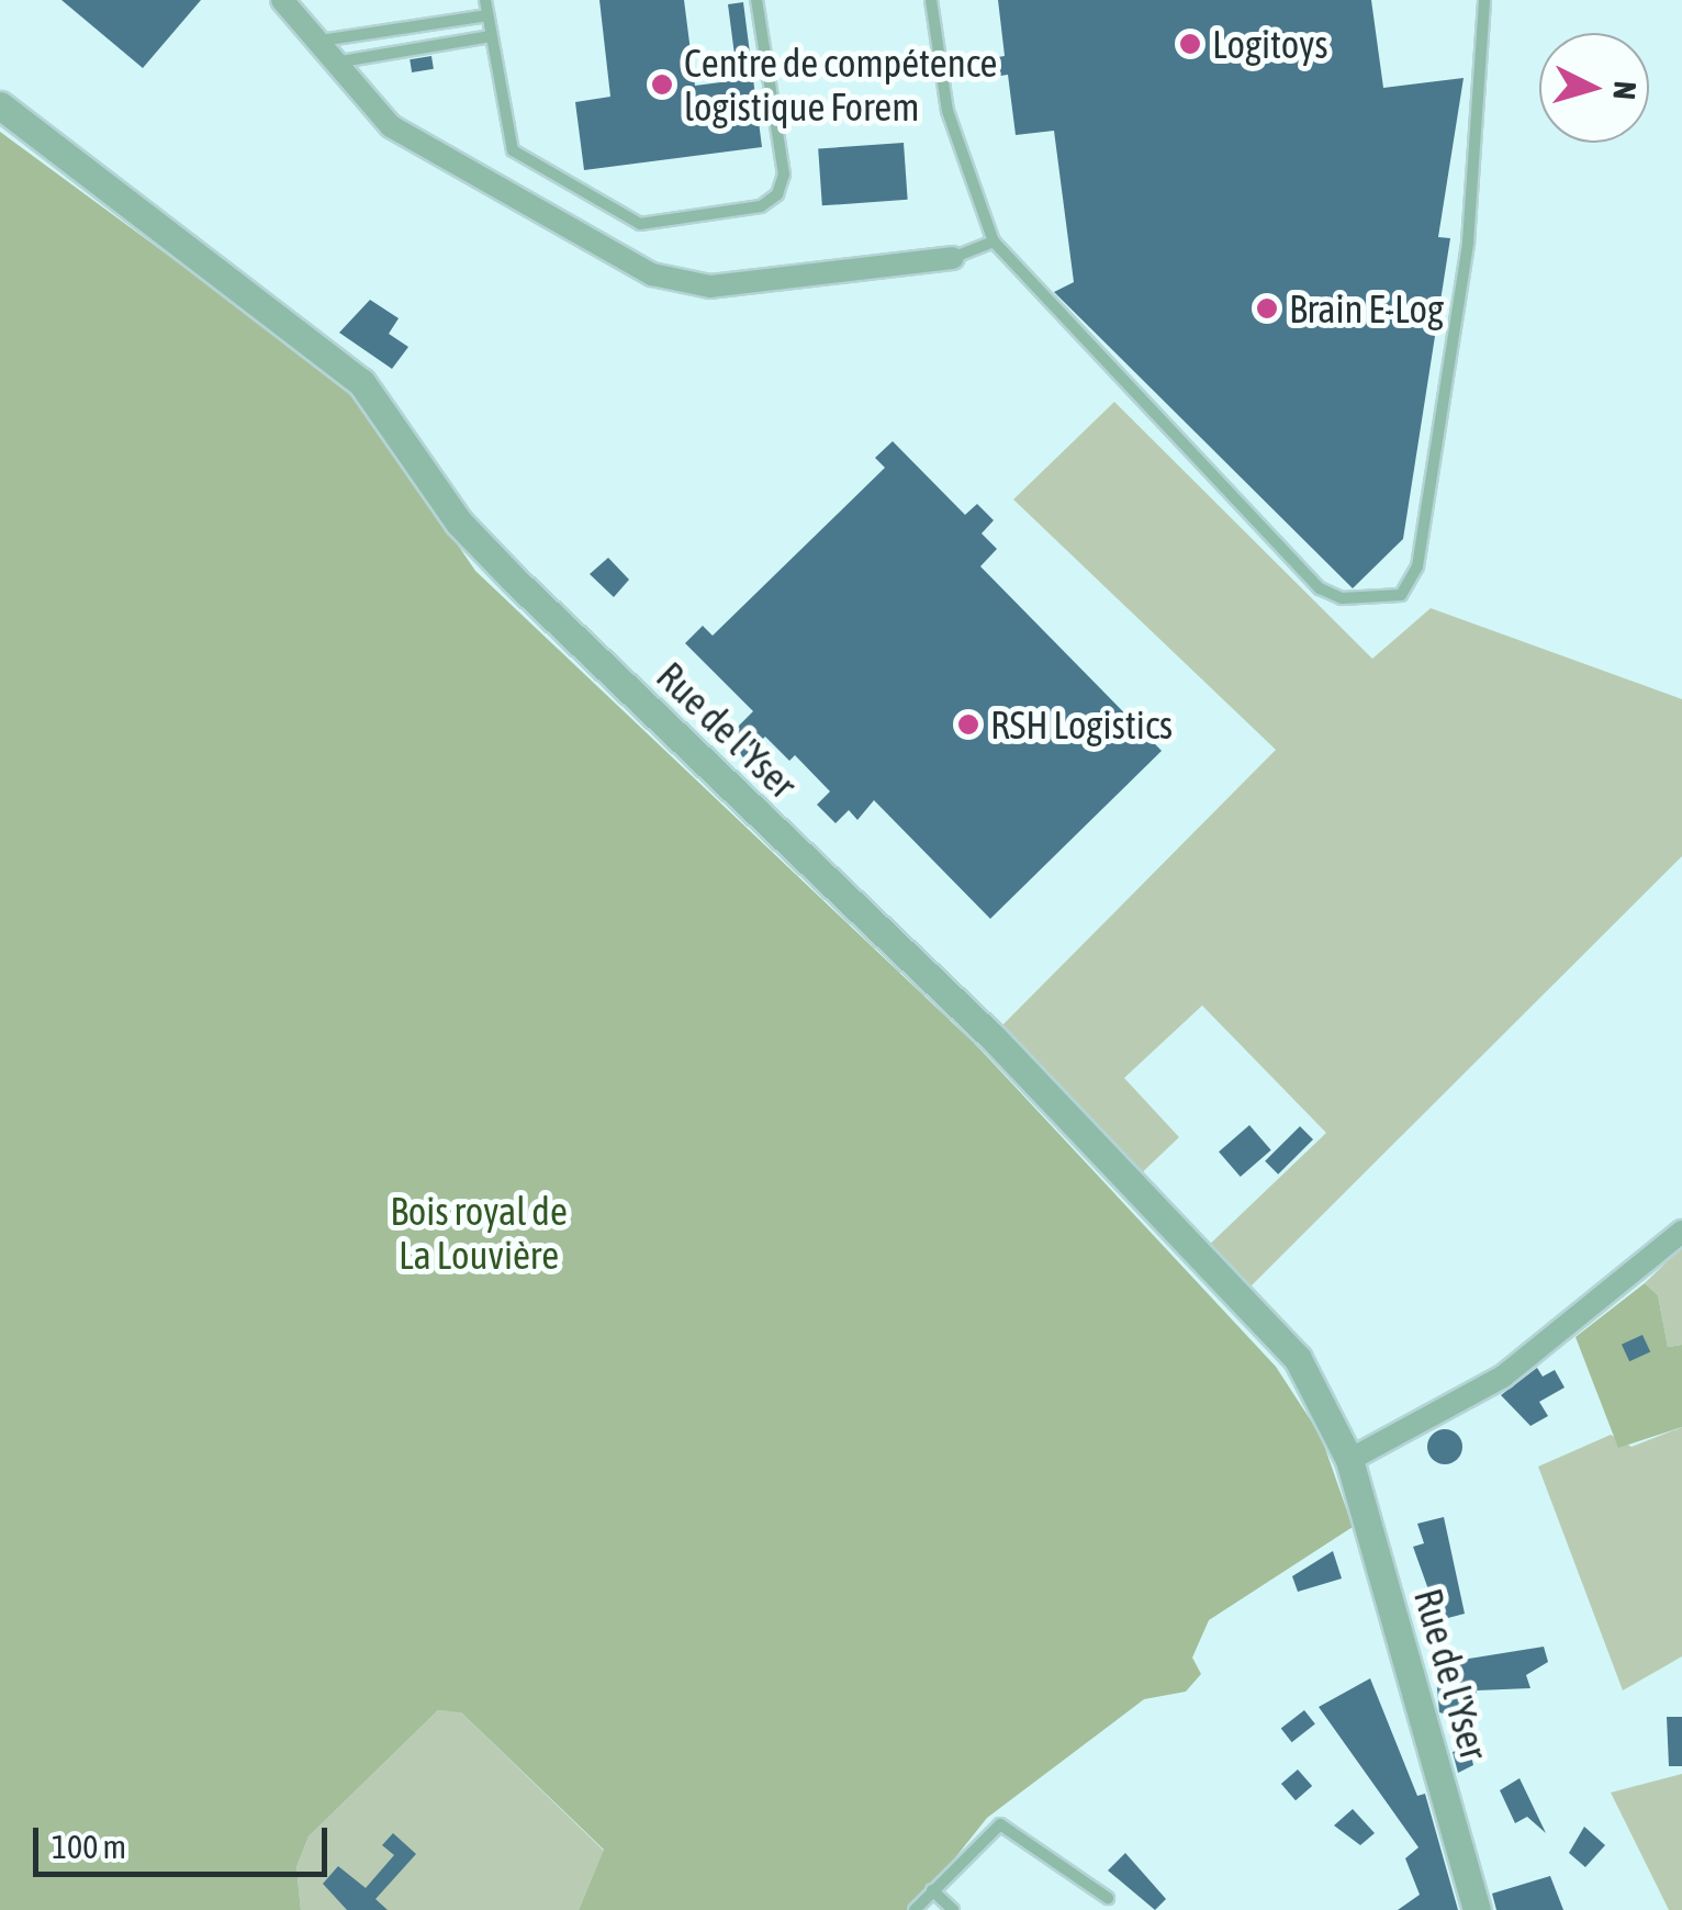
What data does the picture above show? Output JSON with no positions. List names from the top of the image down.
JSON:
{
  "streets": {
    "street": ["Rue de l'Yser"]
  },
  "parks": ["Bois royal de La Louvière"],
  "places": [
    "Logitoys",
    "Centre de compétence logistique Forem",
    "Brain E-Log",
    "RSH Logistics"
  ],
  "scale_bar": "100 m",
  "north": "right"
}
